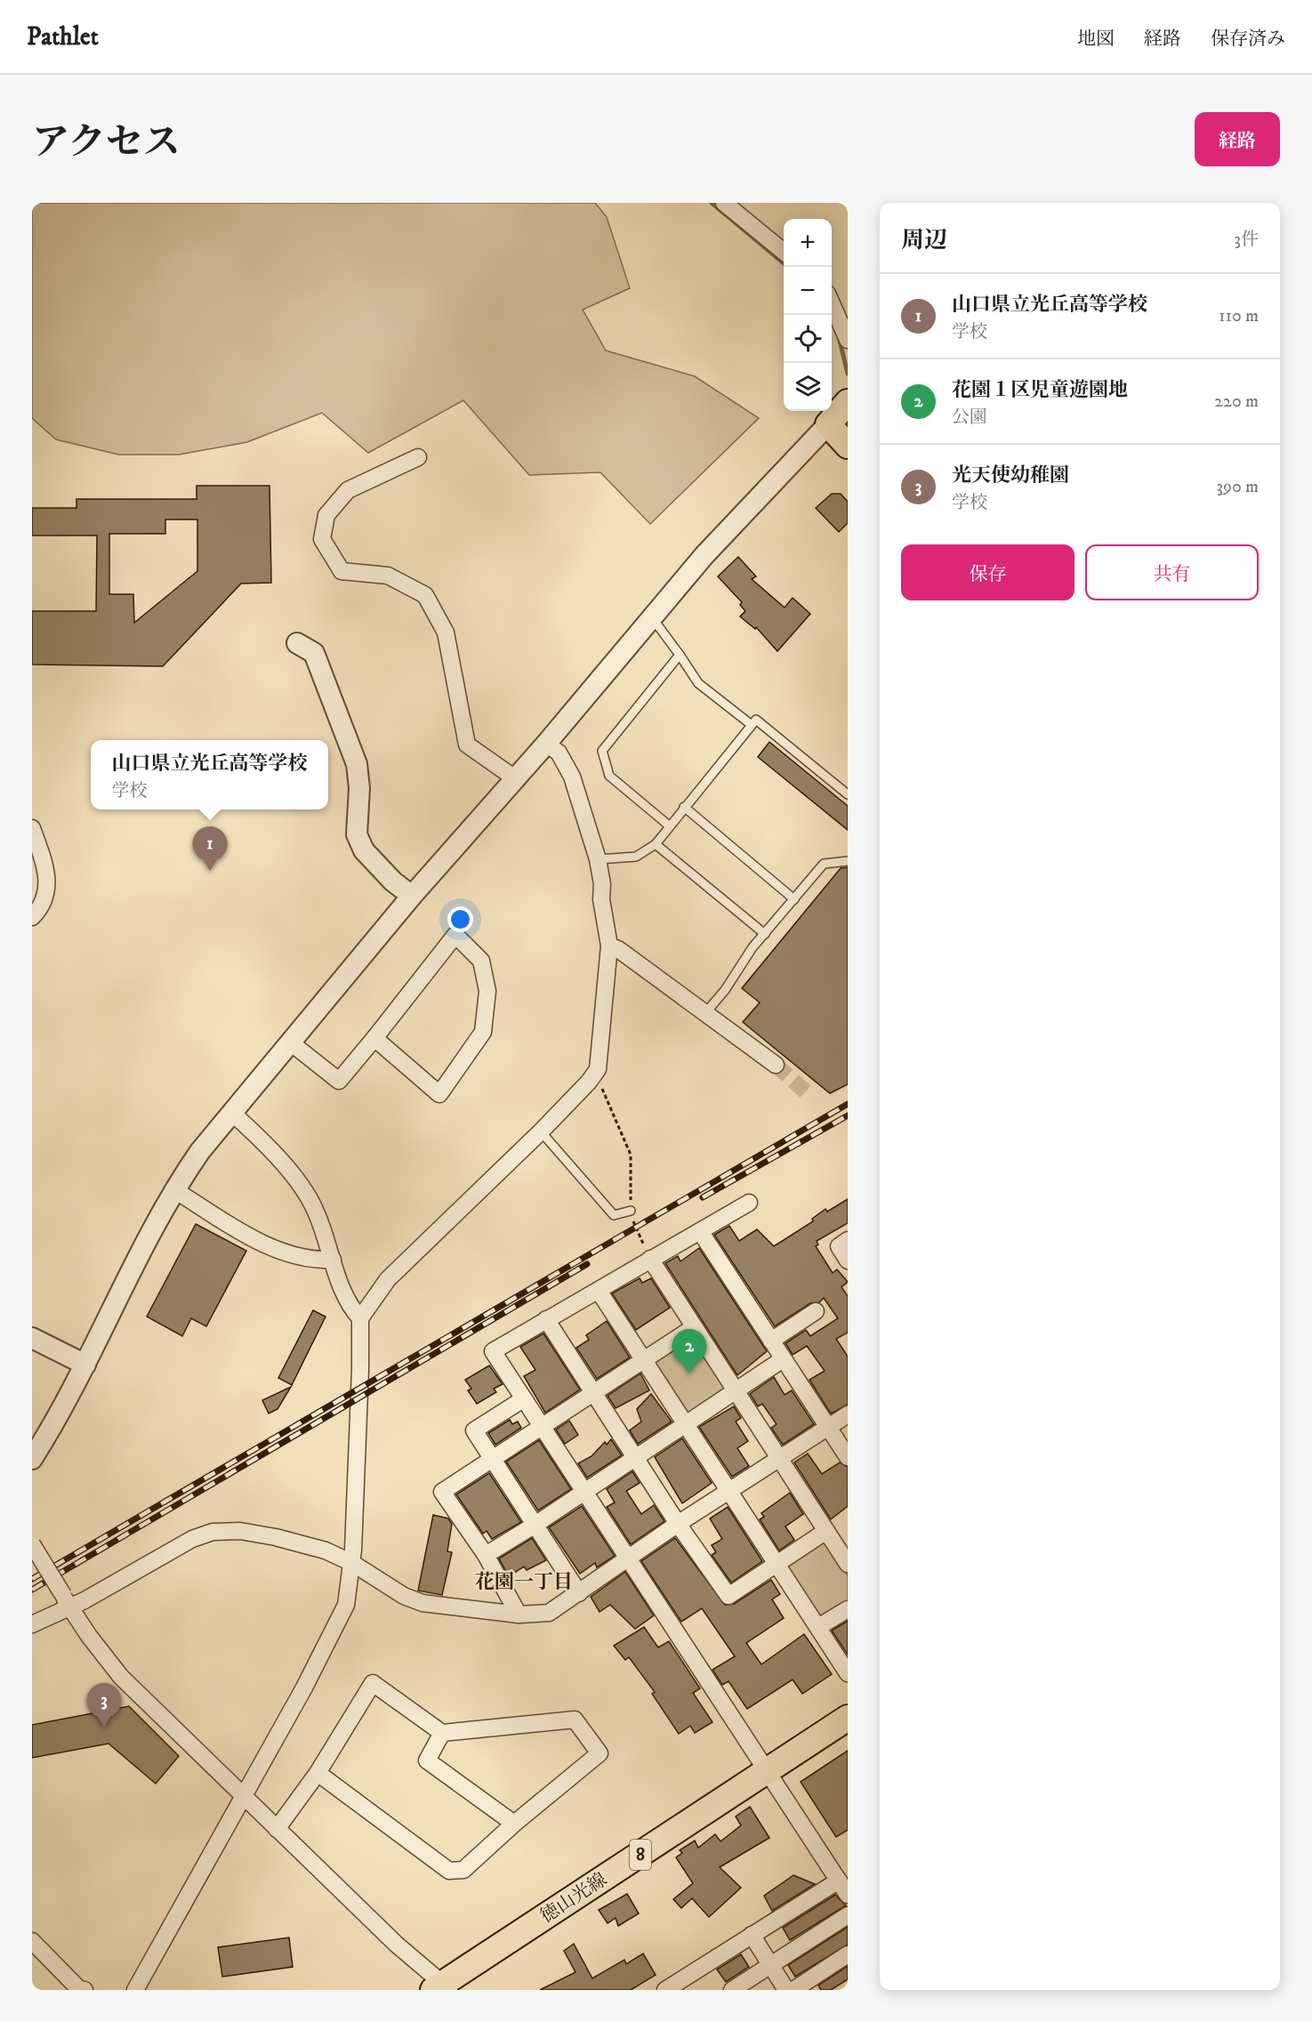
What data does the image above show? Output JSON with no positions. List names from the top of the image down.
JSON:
{
  "streets": {
    "main road": ["8", "徳山光線"]
  },
  "districts": ["花園一丁目"],
  "page": {
    "header": "Pathlet",
    "nav": ["地図", "経路", "保存済み"],
    "title": "アクセス",
    "buttons": [
      "経路",
      ["保存", "共有"]
    ],
    "heading": ["周辺", "3件"],
    "map_buttons": ["+", "−"],
    "list": [
      {
        "mark": "1",
        "name": "山口県立光丘高等学校",
        "note": "学校",
        "value": "110 m"
      },
      {
        "mark": "2",
        "name": "花園１区児童遊園地",
        "note": "公園",
        "value": "220 m"
      },
      {
        "mark": "3",
        "name": "光天使幼稚園",
        "note": "学校",
        "value": "390 m"
      }
    ],
    "popup": ["山口県立光丘高等学校", "学校"],
    "pins": ["1", "2", "3"]
  }
}
